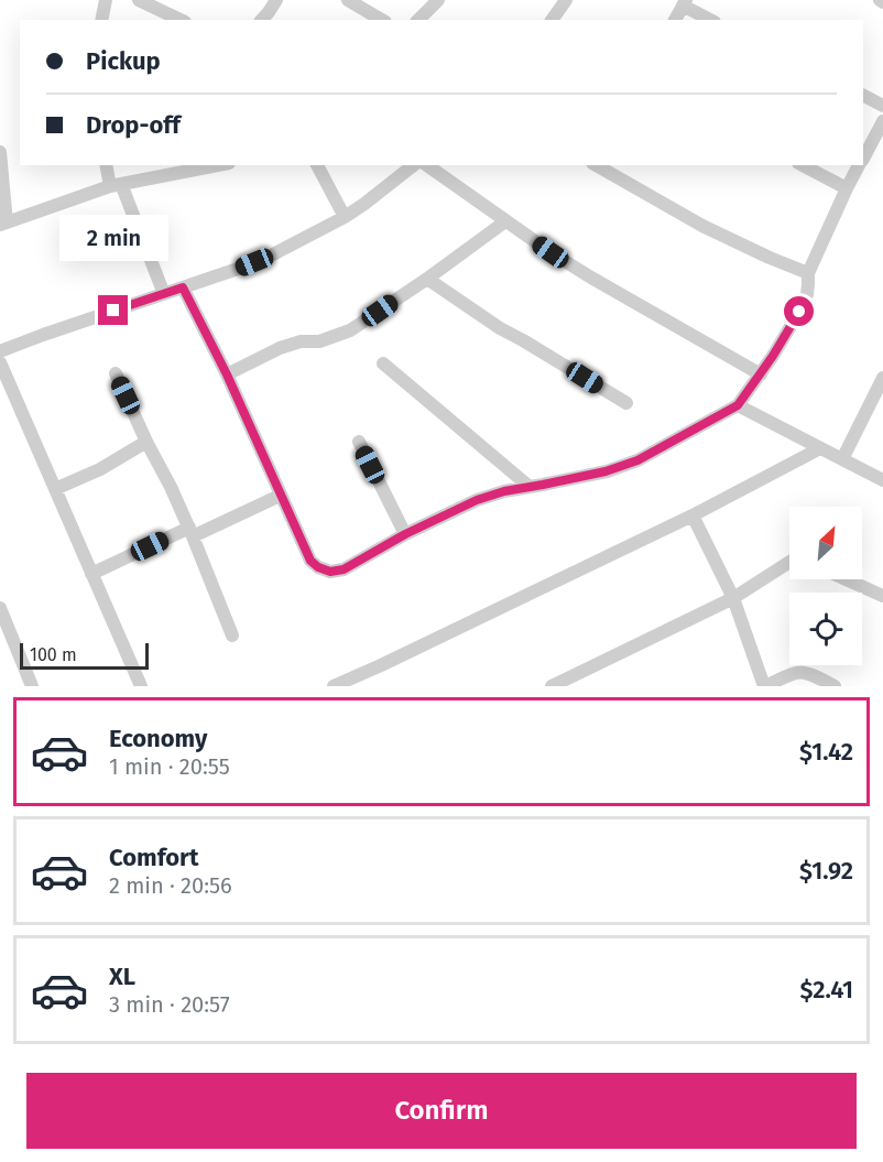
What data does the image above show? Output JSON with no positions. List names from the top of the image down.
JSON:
{
  "scale_bar": "100 m",
  "north": "top right",
  "page": {
    "banner": ["Pickup", "Drop-off"],
    "bubble": "2 min",
    "scale": "100 m",
    "list": [
      {
        "name": "Economy",
        "note": "1 min · 20:55",
        "value": "$1.42"
      },
      {
        "name": "Comfort",
        "note": "2 min · 20:56",
        "value": "$1.92"
      },
      {
        "name": "XL",
        "note": "3 min · 20:57",
        "value": "$2.41"
      }
    ],
    "buttons": "Confirm"
  }
}
